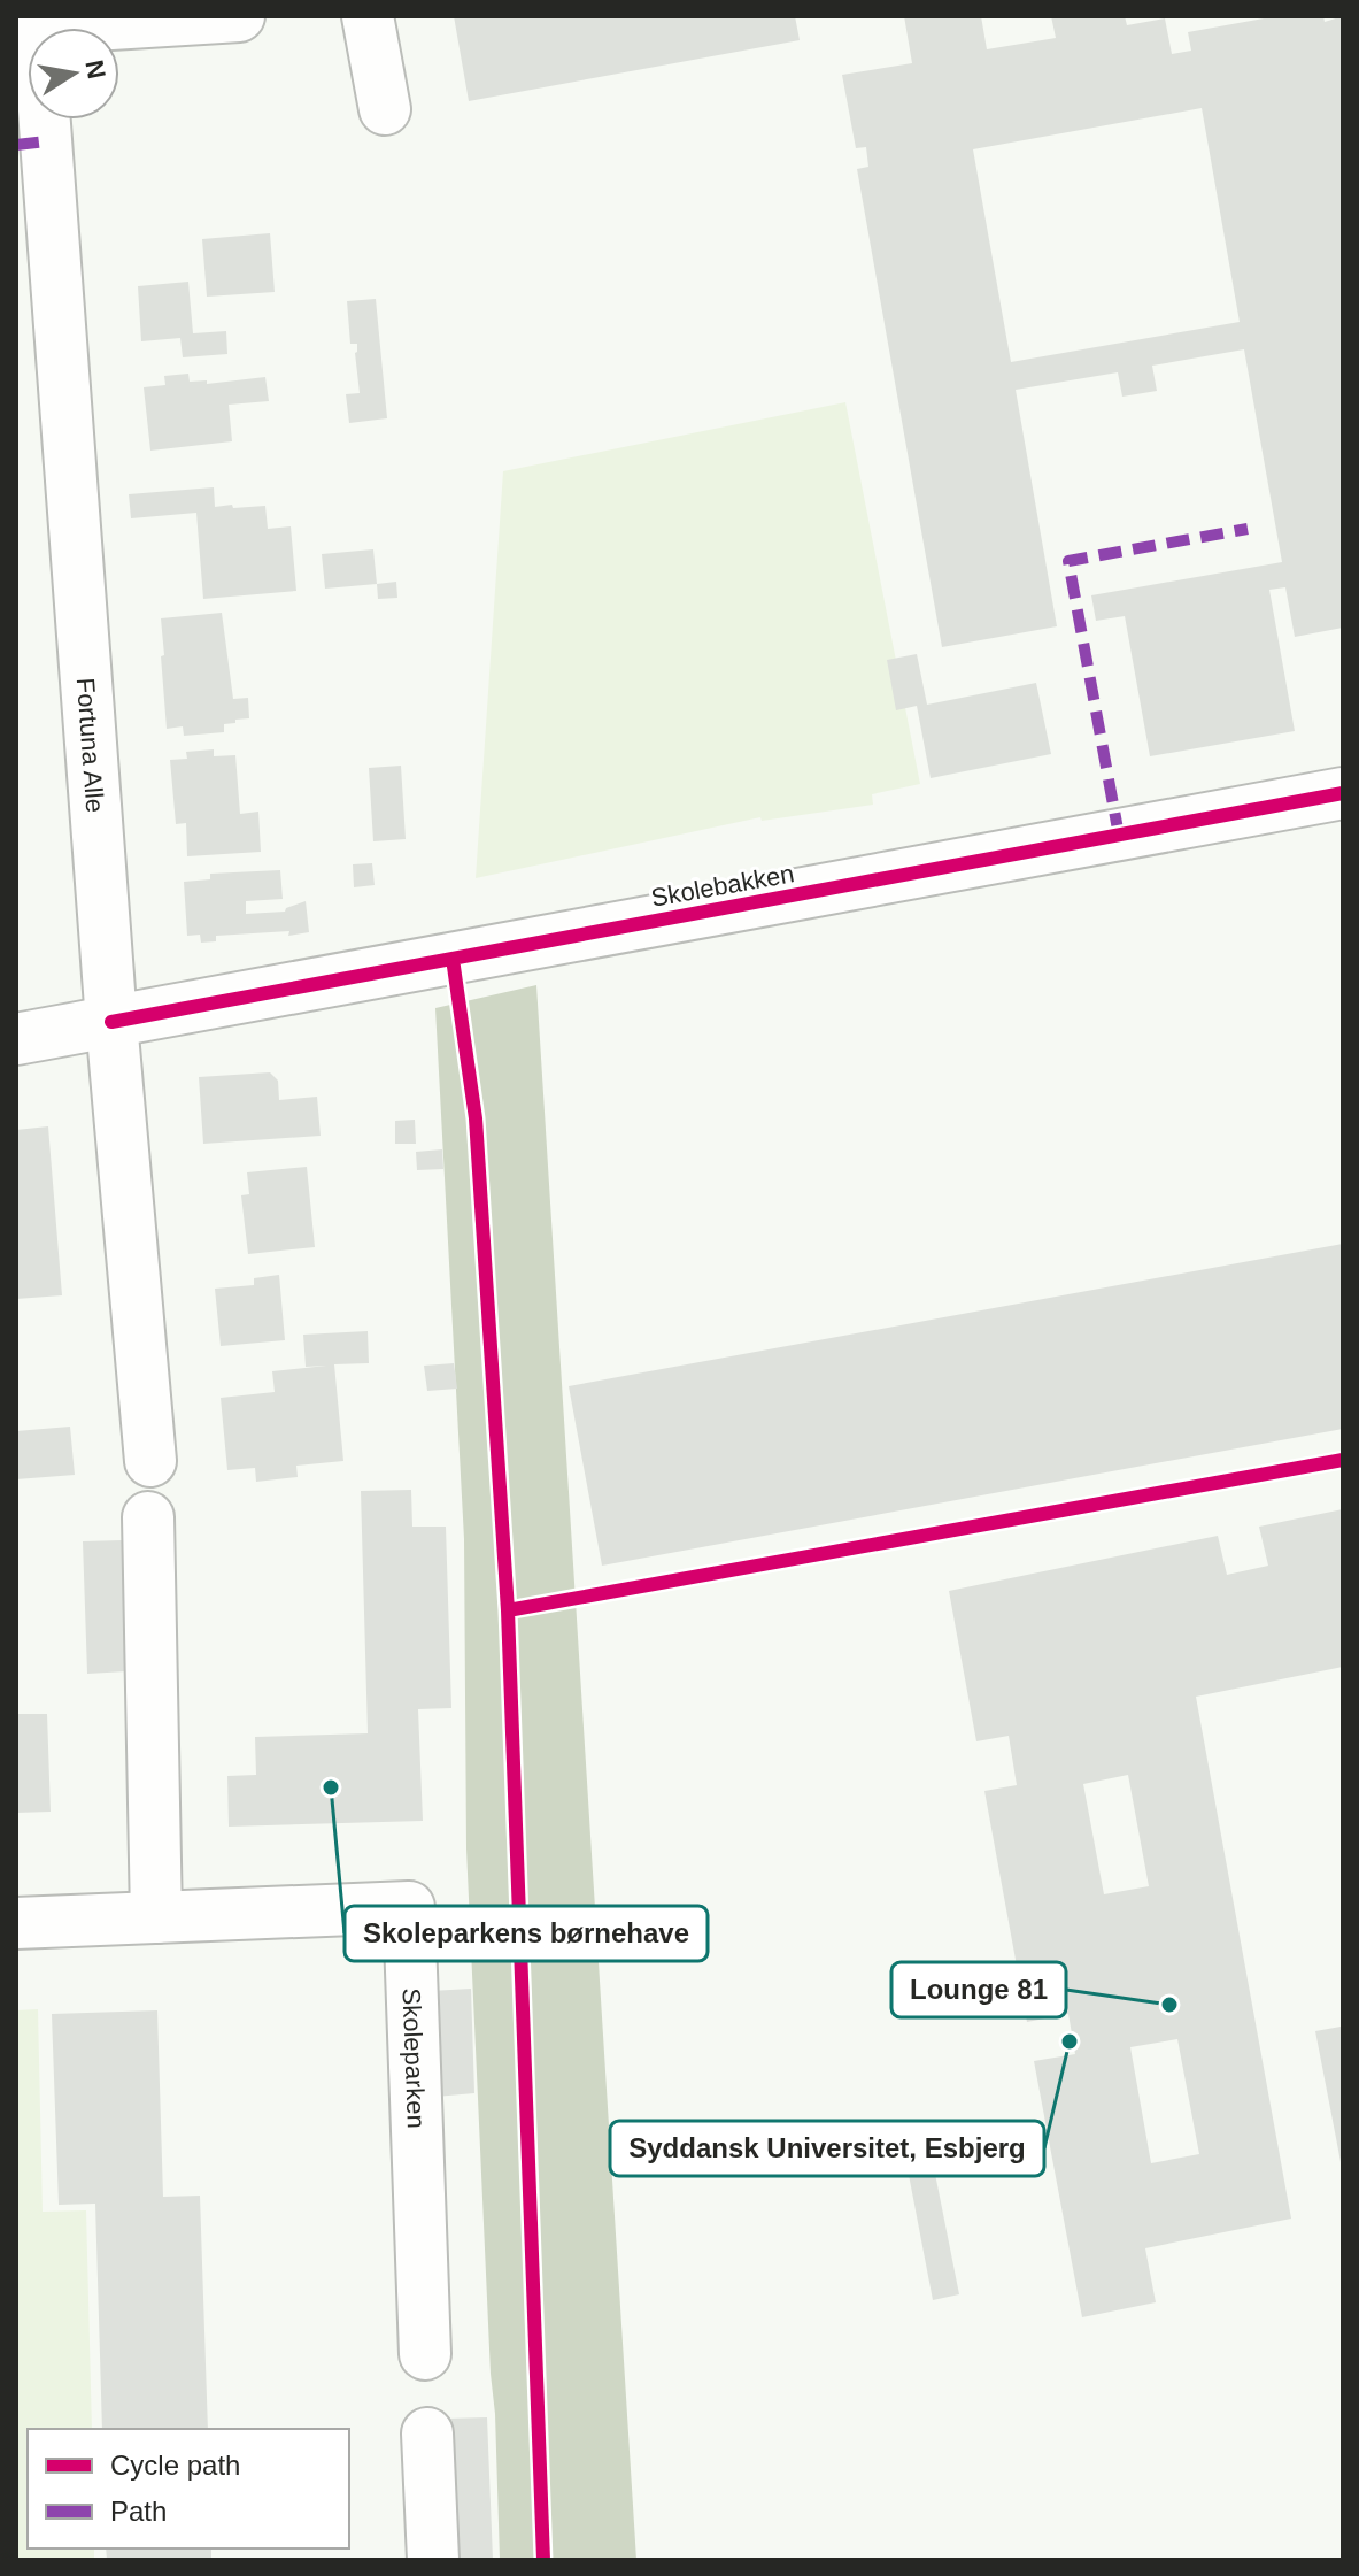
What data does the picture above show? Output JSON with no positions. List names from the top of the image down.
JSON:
{
  "streets": {
    "street": ["Fortuna Alle", "Skolebakken", "Skoleparken"]
  },
  "crossings": [
    ["Fortuna Alle", "Skolebakken"]
  ],
  "places": ["Skoleparkens børnehave", "Lounge 81", "Syddansk Universitet, Esbjerg"],
  "legend": ["Cycle path", "Path"],
  "north": "right"
}
